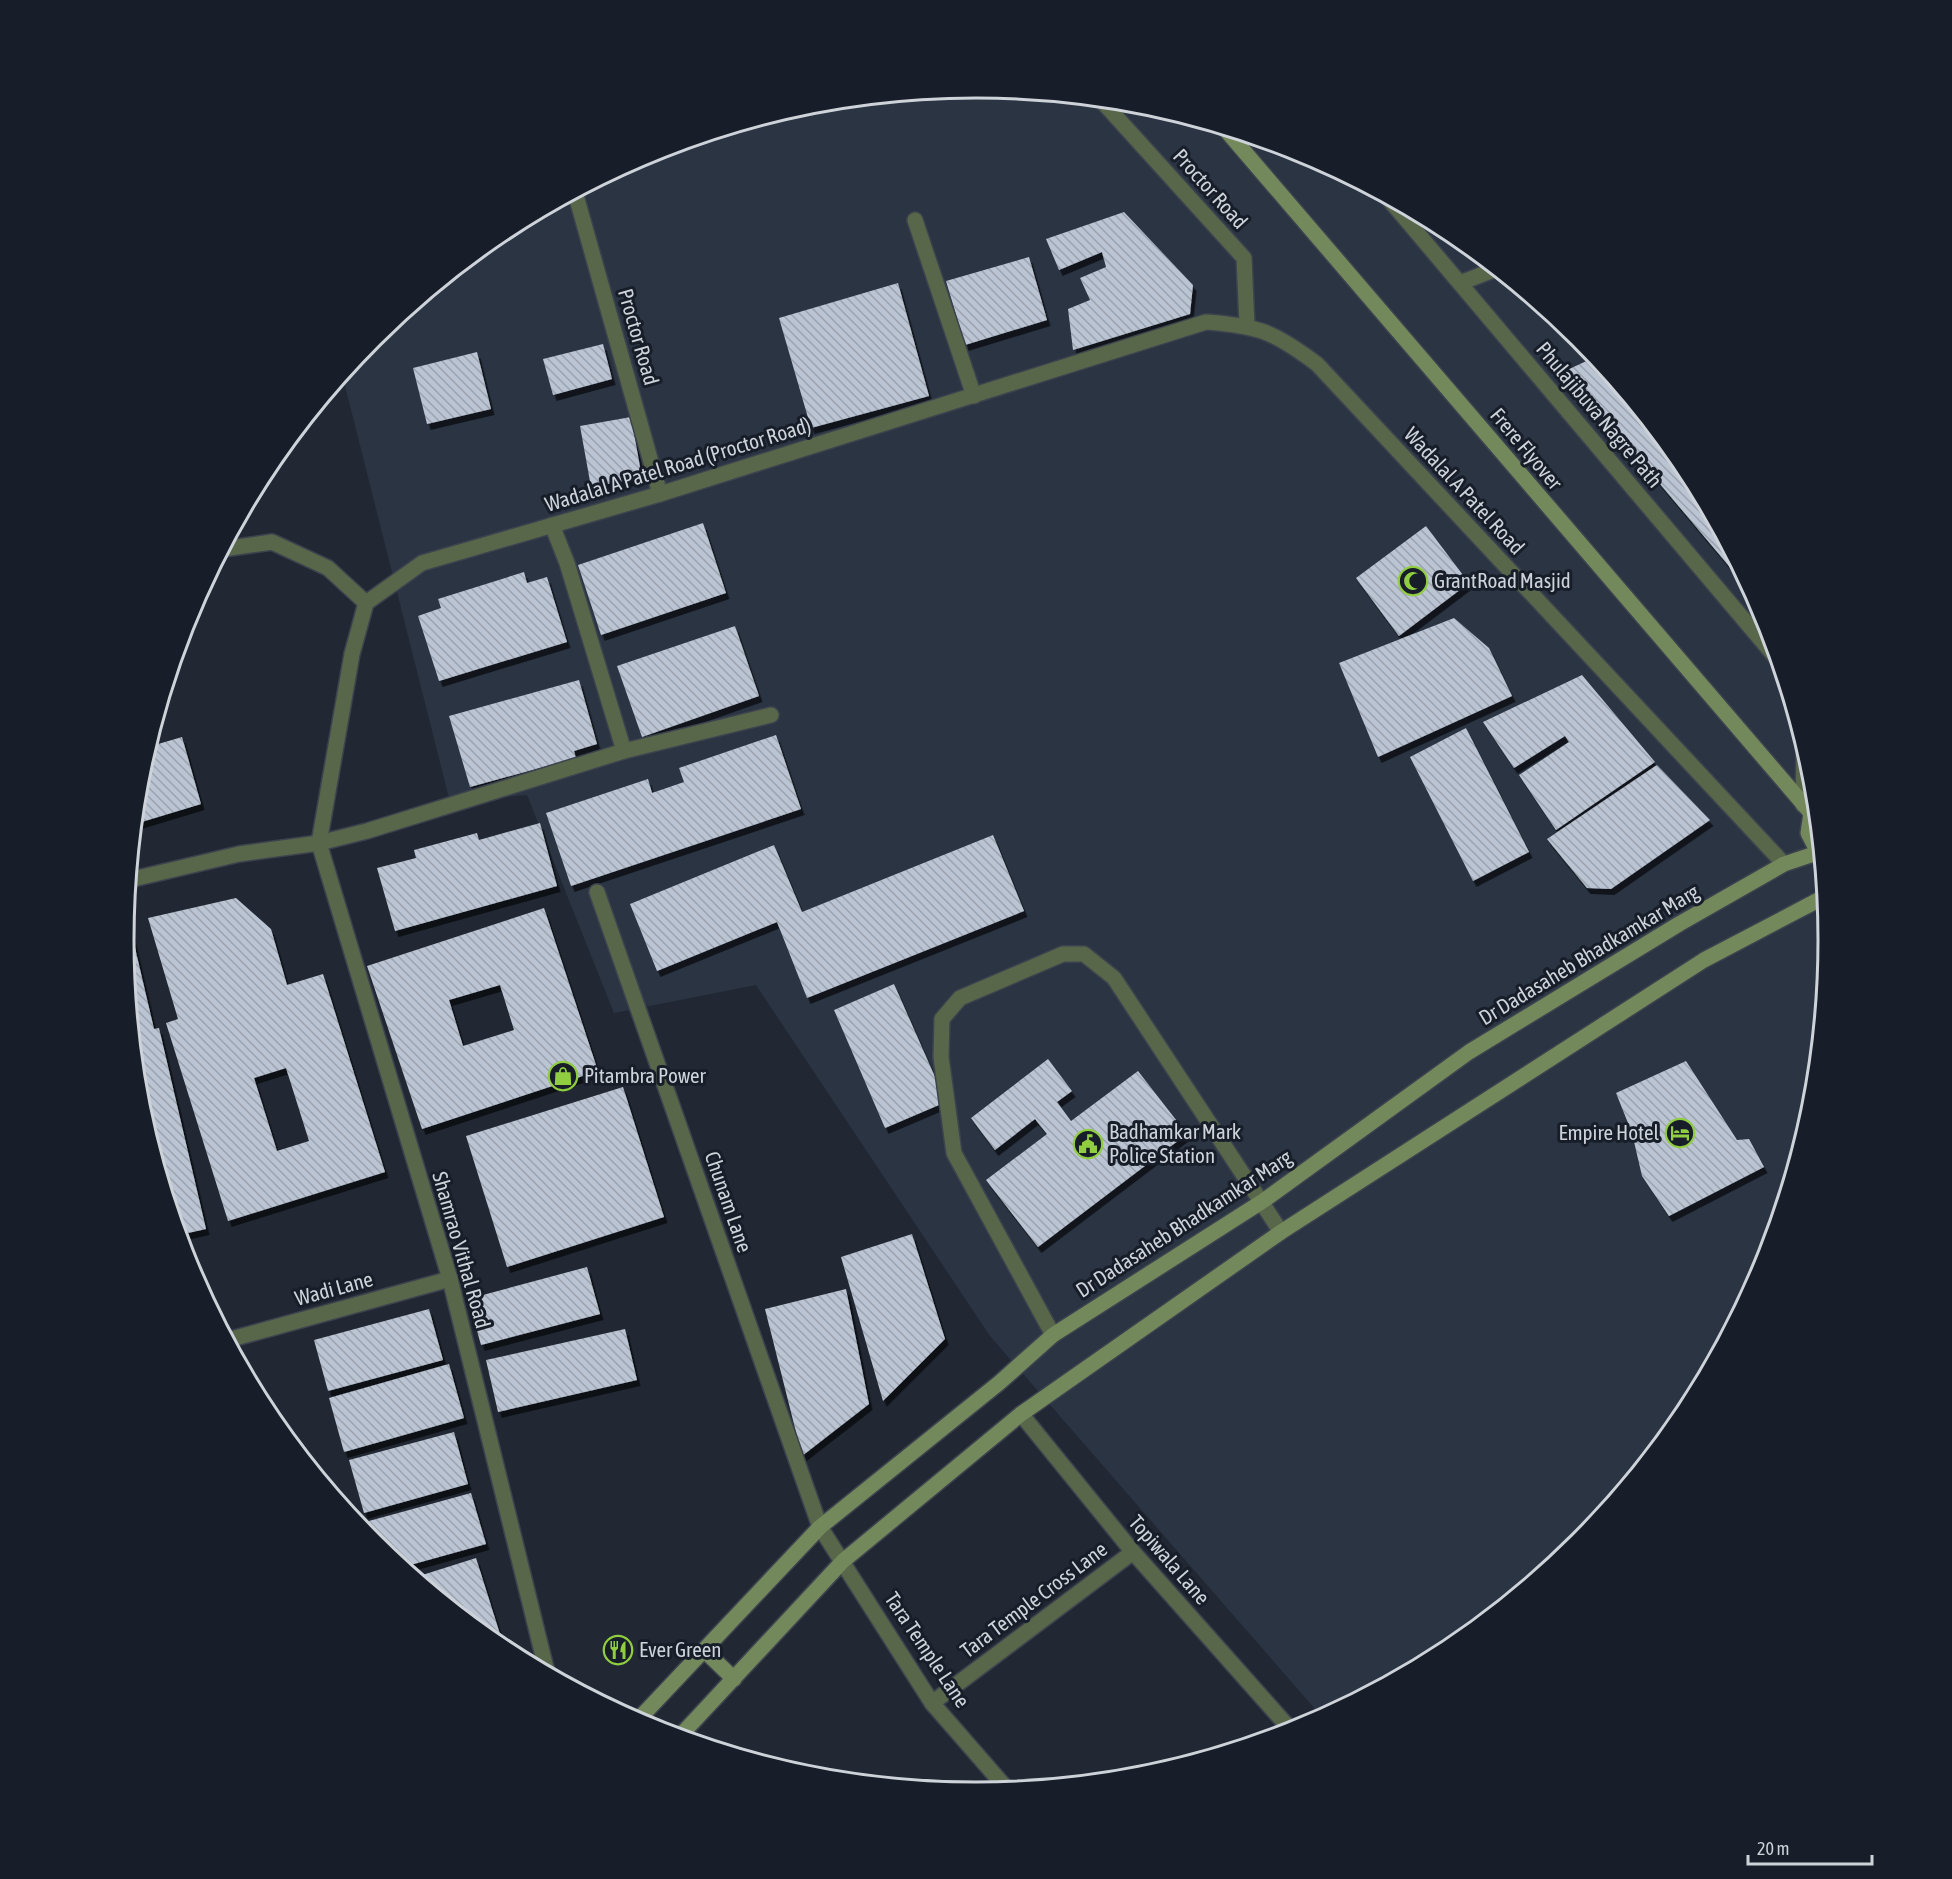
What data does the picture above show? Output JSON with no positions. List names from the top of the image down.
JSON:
{
  "streets": {
    "main road": ["Frere Flyover", "Dr Dadasaheb Bhadkamkar Marg"],
    "street": [
      "Proctor Road",
      "Phulajibuva Nagre Path",
      "Wadalal A Patel Road (Proctor Road)",
      "Wadalal A Patel Road",
      "Chunam Lane",
      "Shamrao Vithal Road",
      "Wadi Lane",
      "Topiwala Lane",
      "Tara Temple Cross Lane",
      "Tara Temple Lane"
    ]
  },
  "crossings": [
    ["Proctor Road", "Wadalal A Patel Road (Proctor Road)"],
    ["Proctor Road", "Wadalal A Patel Road"],
    ["Wadalal A Patel Road (Proctor Road)", "Wadalal A Patel Road"],
    ["Wadalal A Patel Road", "Dr Dadasaheb Bhadkamkar Marg"],
    ["Dr Dadasaheb Bhadkamkar Marg", "Chunam Lane"],
    ["Dr Dadasaheb Bhadkamkar Marg", "Tara Temple Lane"],
    ["Chunam Lane", "Tara Temple Lane"],
    ["Shamrao Vithal Road", "Wadi Lane"],
    ["Topiwala Lane", "Tara Temple Cross Lane"],
    ["Tara Temple Cross Lane", "Tara Temple Lane"]
  ],
  "places": {
    "mosque": ["GrantRoad Masjid"],
    "shop": ["Pitambra Power"],
    "hotel": ["Empire Hotel"],
    "public building": ["Badhamkar Mark Police Station"],
    "restaurant": ["Ever Green"]
  },
  "scale_bar": "20 m"
}
